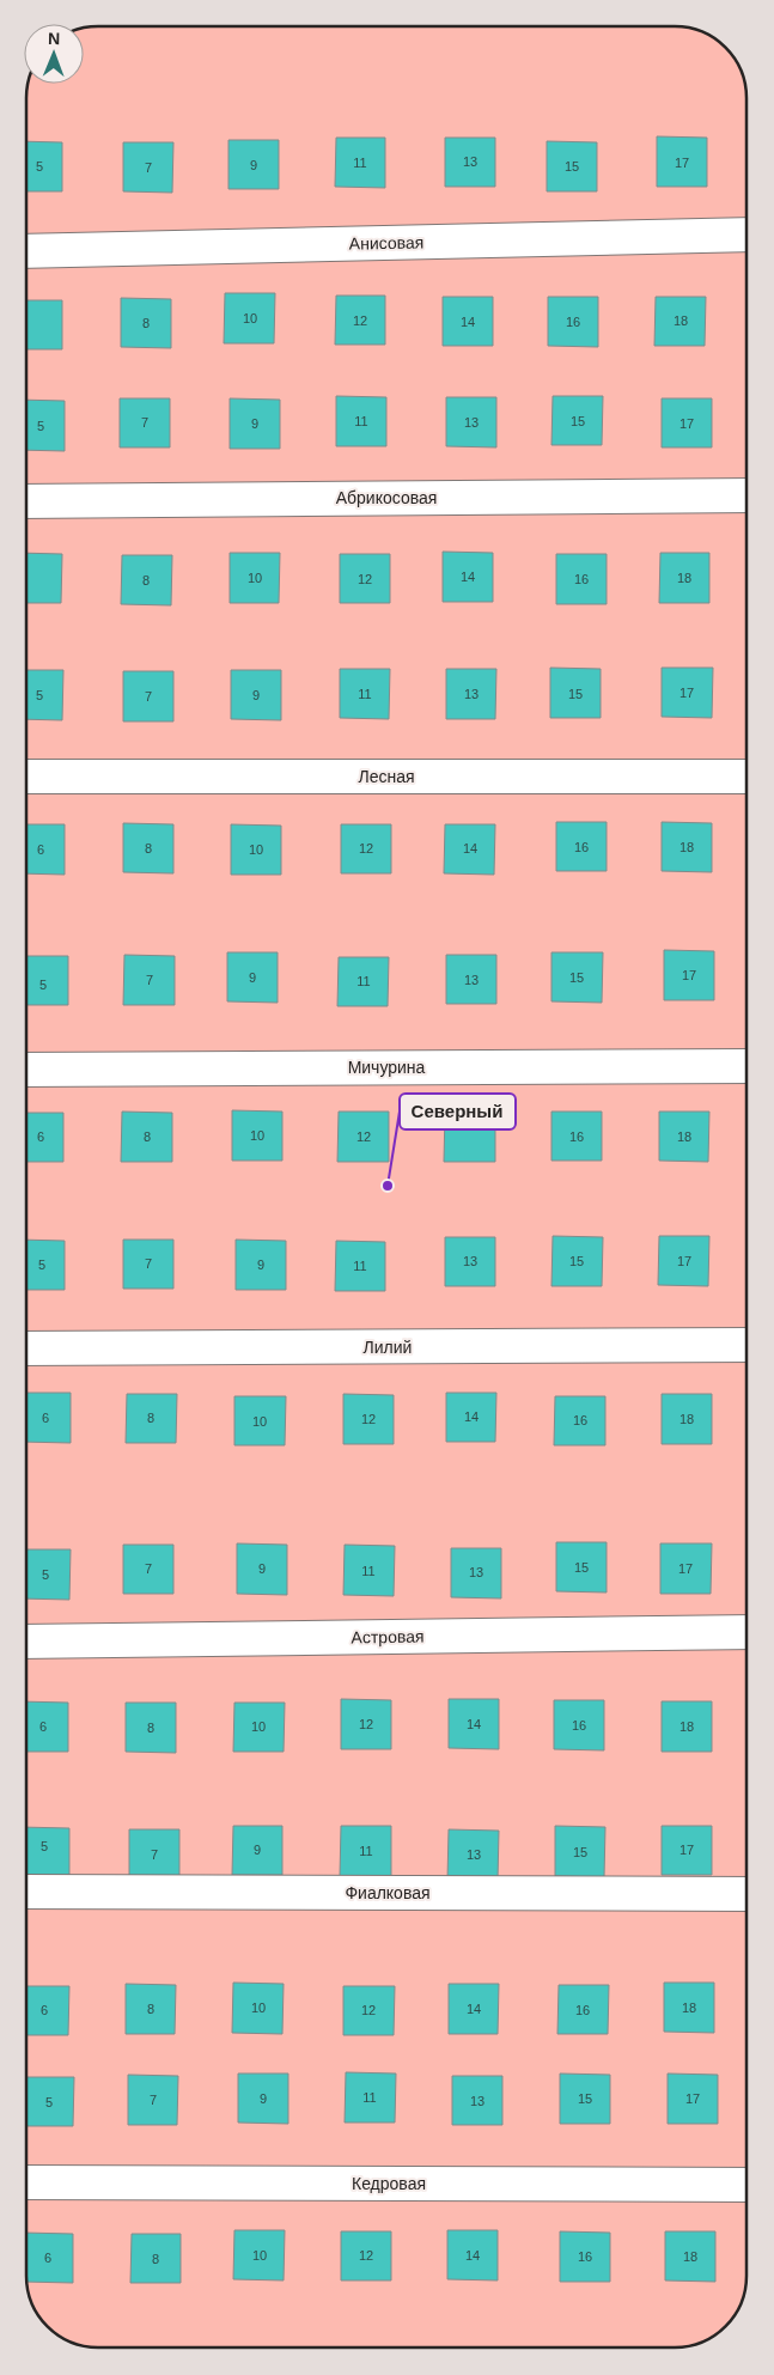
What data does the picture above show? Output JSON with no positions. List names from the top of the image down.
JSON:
{
  "streets": {
    "street": [
      "Анисовая",
      "Абрикосовая",
      "Лесная",
      "Мичурина",
      "Лилий",
      "Астровая",
      "Фиалковая",
      "Кедровая"
    ]
  },
  "places": ["Северный"],
  "house_numbers": [
    "13",
    "11",
    "17",
    "9",
    "5",
    "15",
    "7",
    "10",
    "12",
    "18",
    "14",
    "16",
    "8",
    "11",
    "15",
    "7",
    "13",
    "9",
    "17",
    "5",
    "14",
    "10",
    "18",
    "12",
    "16",
    "8",
    "17",
    "11",
    "13",
    "15",
    "5",
    "9",
    "7",
    "16",
    "18",
    "8",
    "12",
    "14",
    "6",
    "10",
    "17",
    "9",
    "15",
    "7",
    "13",
    "11",
    "5",
    "10",
    "6",
    "8",
    "12",
    "16",
    "18",
    "13",
    "15",
    "17",
    "7",
    "5",
    "9",
    "11",
    "14",
    "6",
    "8",
    "12",
    "18",
    "16",
    "10",
    "15",
    "7",
    "9",
    "17",
    "11",
    "13",
    "5",
    "12",
    "14",
    "16",
    "6",
    "10",
    "18",
    "8",
    "5",
    "9",
    "17",
    "11",
    "15",
    "7",
    "13",
    "10",
    "18",
    "8",
    "14",
    "6",
    "12",
    "16",
    "11",
    "9",
    "15",
    "17",
    "7",
    "13",
    "5",
    "10",
    "12",
    "14",
    "16",
    "18",
    "6",
    "8"
  ],
  "north": "top"
}
